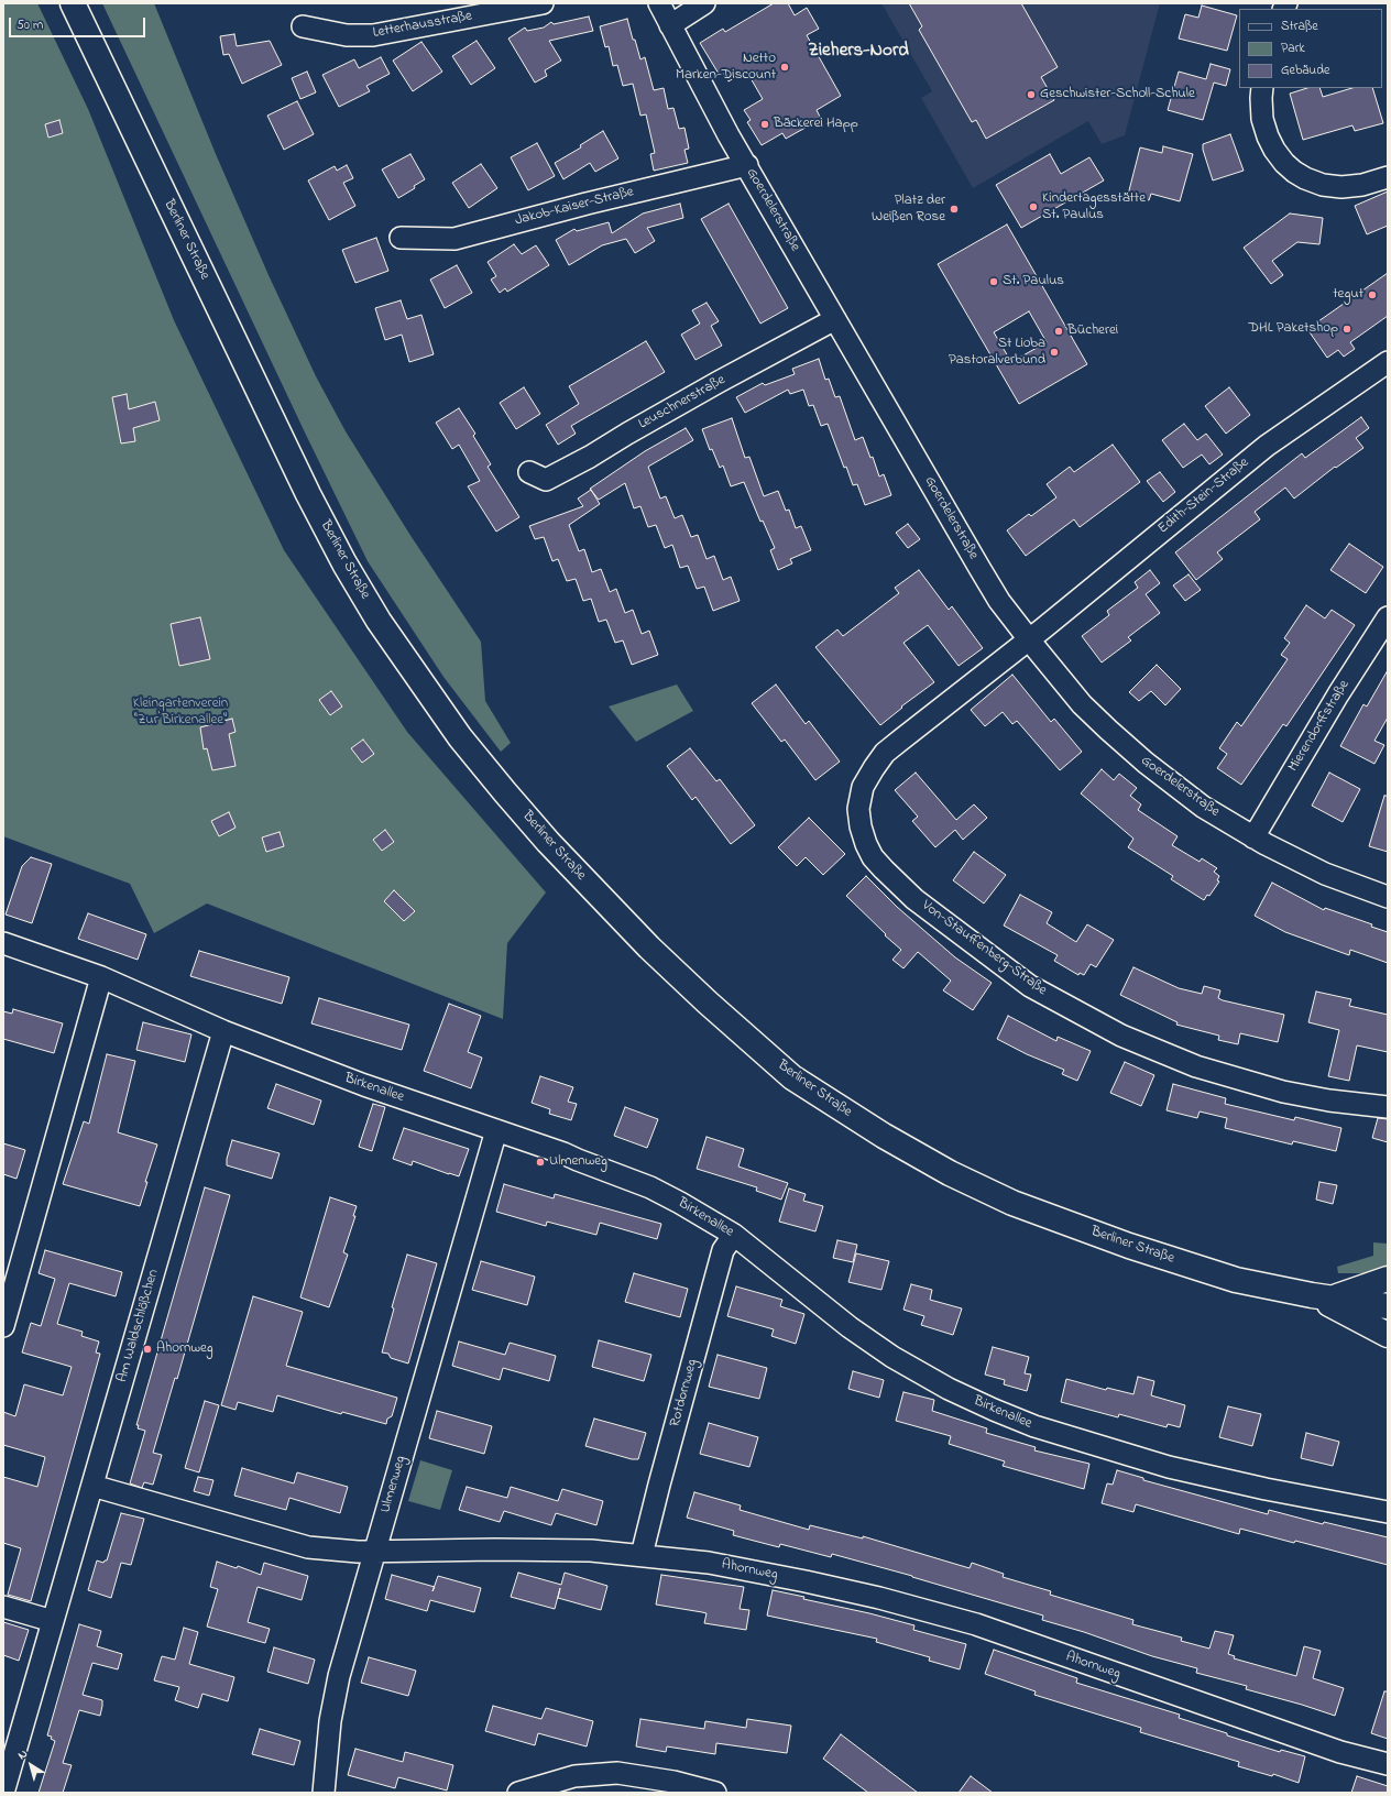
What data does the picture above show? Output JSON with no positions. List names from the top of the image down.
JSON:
{
  "streets": {
    "highway": ["Berliner Straße"],
    "street": [
      "Letterhausstraße",
      "Jakob-Kaiser-Straße",
      "Goerdelerstraße",
      "Leuschnerstraße",
      "Edith-Stein-Straße",
      "Mierendorffstraße",
      "Von-Stauffenberg-Straße",
      "Birkenallee",
      "Am Waldschlößchen",
      "Rotdornweg",
      "Ulmenweg",
      "Ahornweg"
    ]
  },
  "crossings": [
    ["Jakob-Kaiser-Straße", "Goerdelerstraße"],
    ["Goerdelerstraße", "Leuschnerstraße"],
    ["Goerdelerstraße", "Edith-Stein-Straße"],
    ["Goerdelerstraße", "Mierendorffstraße"],
    ["Goerdelerstraße", "Von-Stauffenberg-Straße"],
    ["Edith-Stein-Straße", "Von-Stauffenberg-Straße"],
    ["Birkenallee", "Am Waldschlößchen"],
    ["Birkenallee", "Rotdornweg"],
    ["Birkenallee", "Ulmenweg"],
    ["Am Waldschlößchen", "Ahornweg"],
    ["Rotdornweg", "Ahornweg"],
    ["Ulmenweg", "Ahornweg"]
  ],
  "districts": ["Ziehers-Nord"],
  "parks": ["Kleingartenverein \"Zur Birkenallee\""],
  "places": [
    "Netto Marken-Discount",
    "Geschwister-Scholl-Schule",
    "Bäckerei Happ",
    "Kindertagesstätte St. Paulus",
    "Platz der Weißen Rose",
    "St. Paulus",
    "tegut",
    "DHL Paketshop",
    "Bücherei",
    "St Lioba Pastoralverbund",
    "Ulmenweg",
    "Ahornweg"
  ],
  "legend": ["Straße", "Park", "Gebäude"],
  "scale_bar": "50 m",
  "north": "top left"
}
